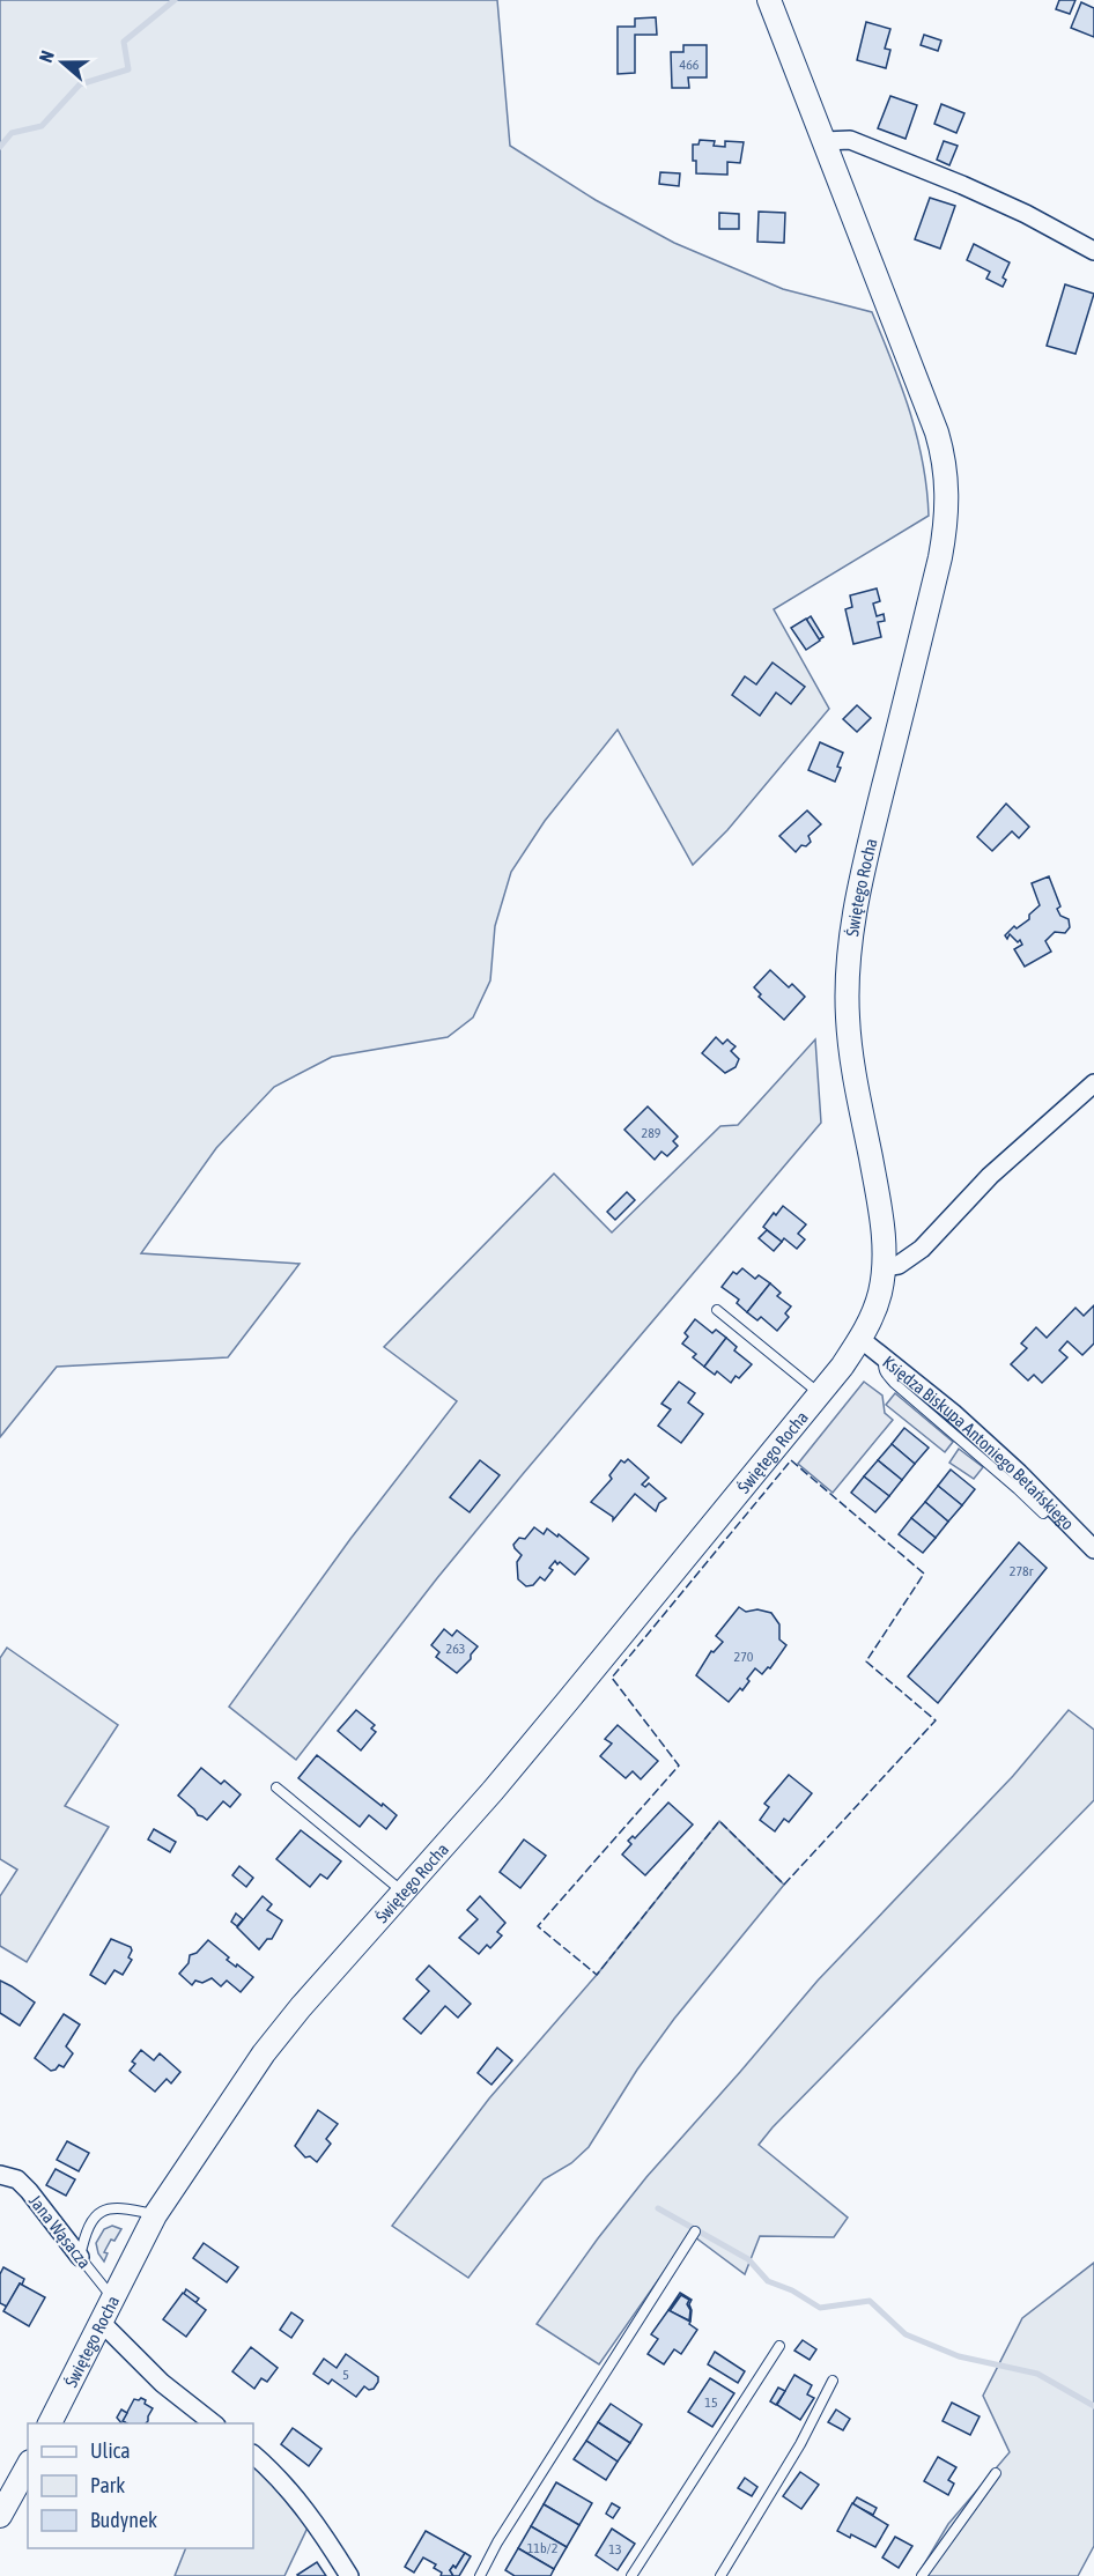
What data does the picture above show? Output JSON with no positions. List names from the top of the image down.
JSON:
{
  "streets": {
    "street": ["Świętego Rocha", "Księdza Biskupa Antoniego Betańskiego", "Jana Wąsacza"]
  },
  "crossings": [
    ["Świętego Rocha", "Księdza Biskupa Antoniego Betańskiego"],
    ["Świętego Rocha", "Jana Wąsacza"]
  ],
  "house_numbers": [
    "466",
    "289",
    "278r",
    "263",
    "270",
    "5",
    "15",
    "11b/2",
    "13"
  ],
  "legend": ["Ulica", "Park", "Budynek"],
  "north": "left"
}
